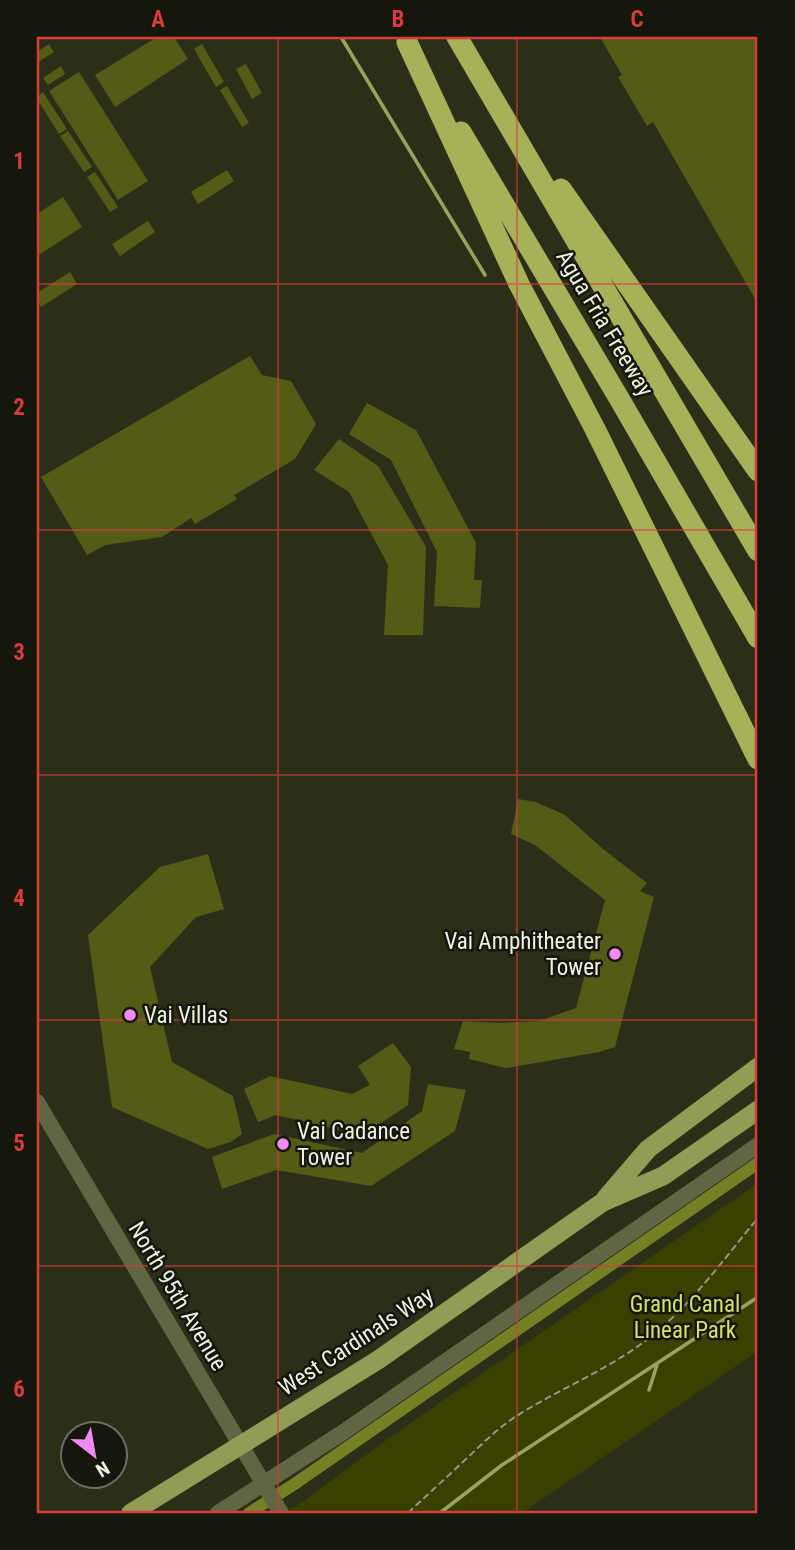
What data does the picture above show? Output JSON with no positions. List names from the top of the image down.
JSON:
{
  "streets": {
    "highway": ["Agua Fria Freeway"],
    "main road": ["West Cardinals Way"],
    "street": ["North 95th Avenue"]
  },
  "crossings": [
    ["North 95th Avenue", "West Cardinals Way"]
  ],
  "parks": ["Grand Canal Linear Park"],
  "places": ["Vai Amphitheater Tower", "Vai Villas", "Vai Cadance Tower"],
  "north": "bottom right",
  "grid": {
    "columns": ["A", "B", "C"],
    "rows": [
      "1",
      "2",
      "3",
      "4",
      "5",
      "6"
    ]
  }
}
